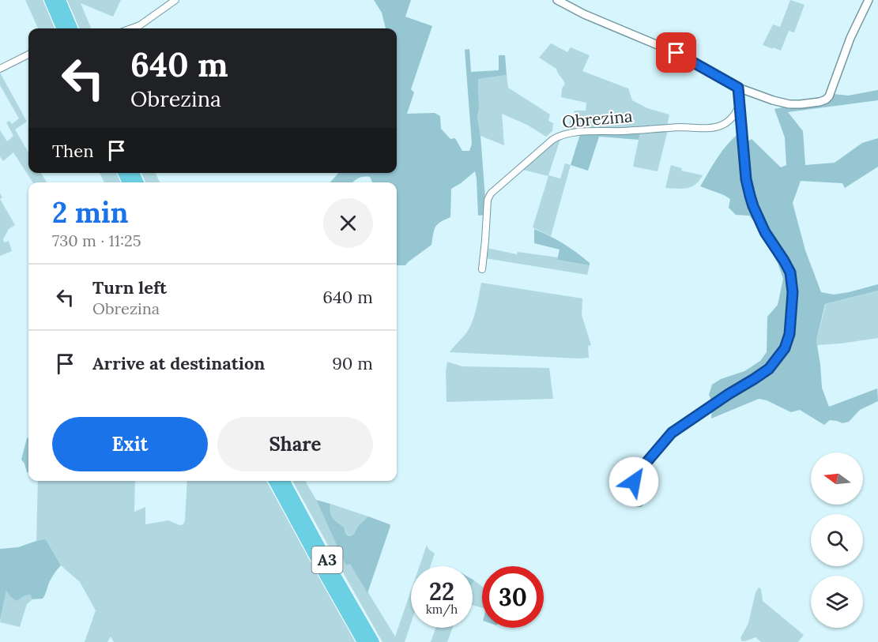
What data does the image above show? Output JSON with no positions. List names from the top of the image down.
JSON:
{
  "streets": {
    "highway": ["A3"],
    "street": ["Obrezina"]
  },
  "north": "left",
  "page": {
    "turn": ["640 m", "Obrezina"],
    "then": "Then",
    "heading": ["2 min", "730 m · 11:25"],
    "list": [
      {
        "name": "Turn left",
        "note": "Obrezina",
        "value": "640 m"
      },
      {
        "name": "Arrive at destination",
        "value": "90 m"
      }
    ],
    "buttons": ["Exit", "Share"],
    "speed": "22 km/h",
    "limit": "30"
  }
}
